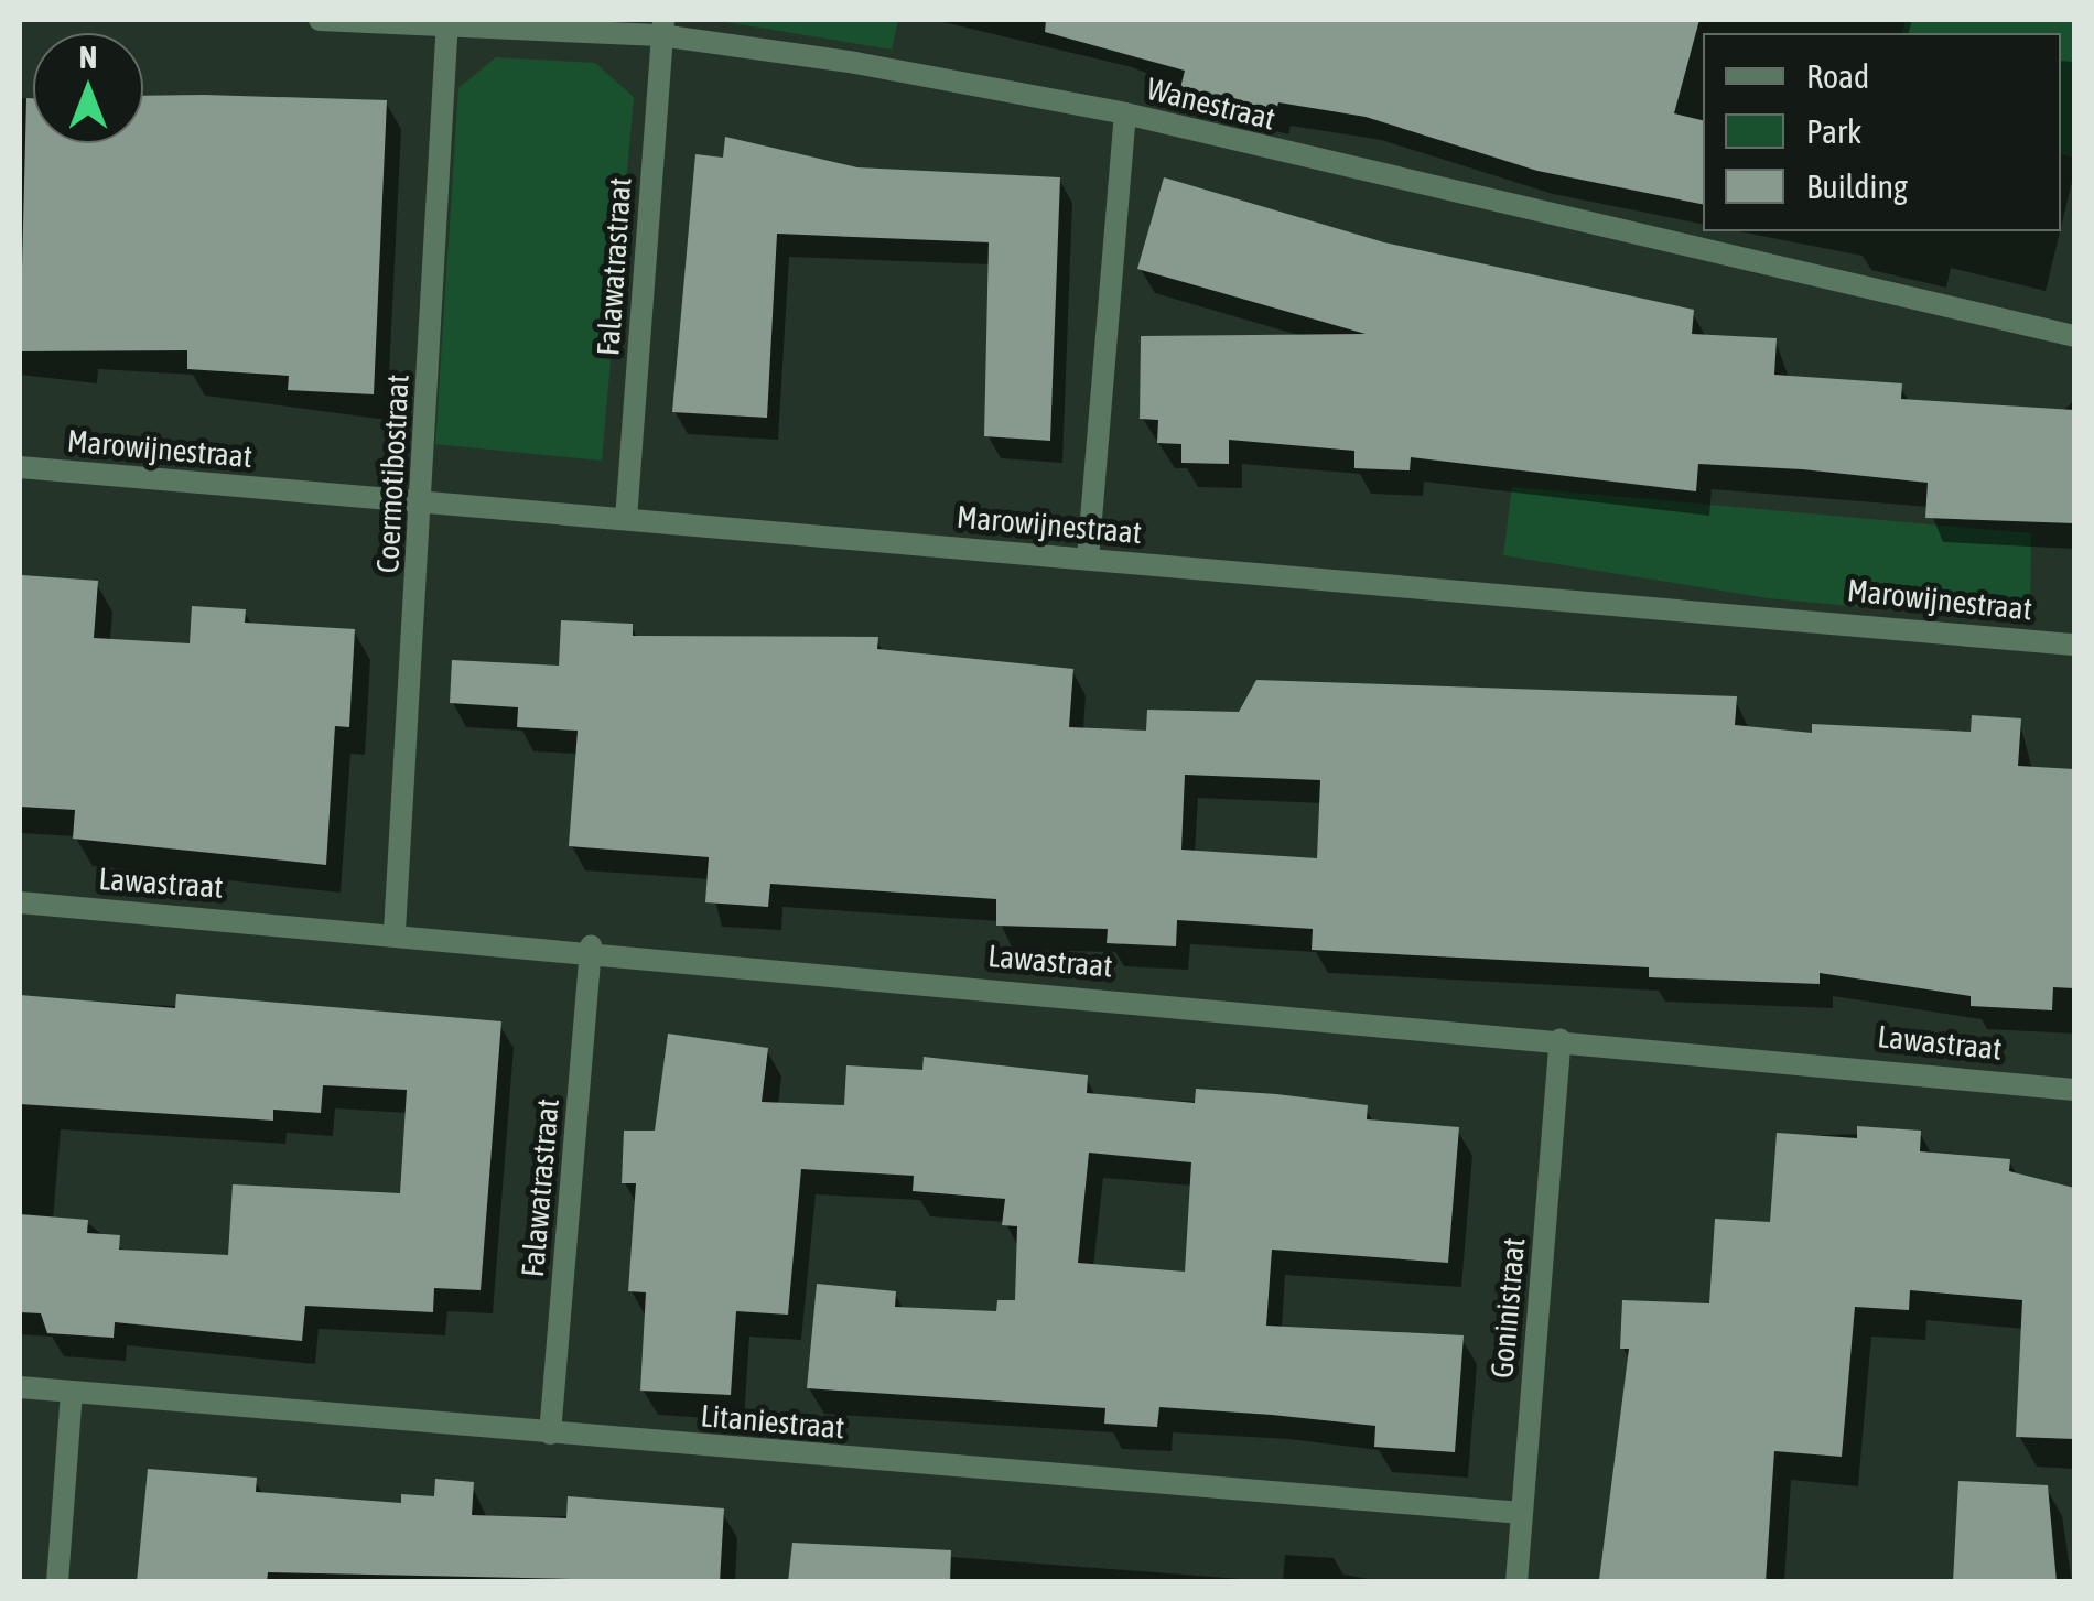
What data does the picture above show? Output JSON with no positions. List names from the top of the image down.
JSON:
{
  "streets": {
    "street": [
      "Wanestraat",
      "Falawatrastraat",
      "Marowijnestraat",
      "Coermotibostraat",
      "Lawastraat",
      "Goninistraat",
      "Litaniestraat"
    ]
  },
  "crossings": [
    ["Wanestraat", "Falawatrastraat"],
    ["Wanestraat", "Coermotibostraat"],
    ["Falawatrastraat", "Marowijnestraat"],
    ["Falawatrastraat", "Lawastraat"],
    ["Falawatrastraat", "Litaniestraat"],
    ["Marowijnestraat", "Coermotibostraat"],
    ["Coermotibostraat", "Lawastraat"],
    ["Lawastraat", "Goninistraat"],
    ["Goninistraat", "Litaniestraat"]
  ],
  "legend": ["Road", "Park", "Building"],
  "north": "top"
}
